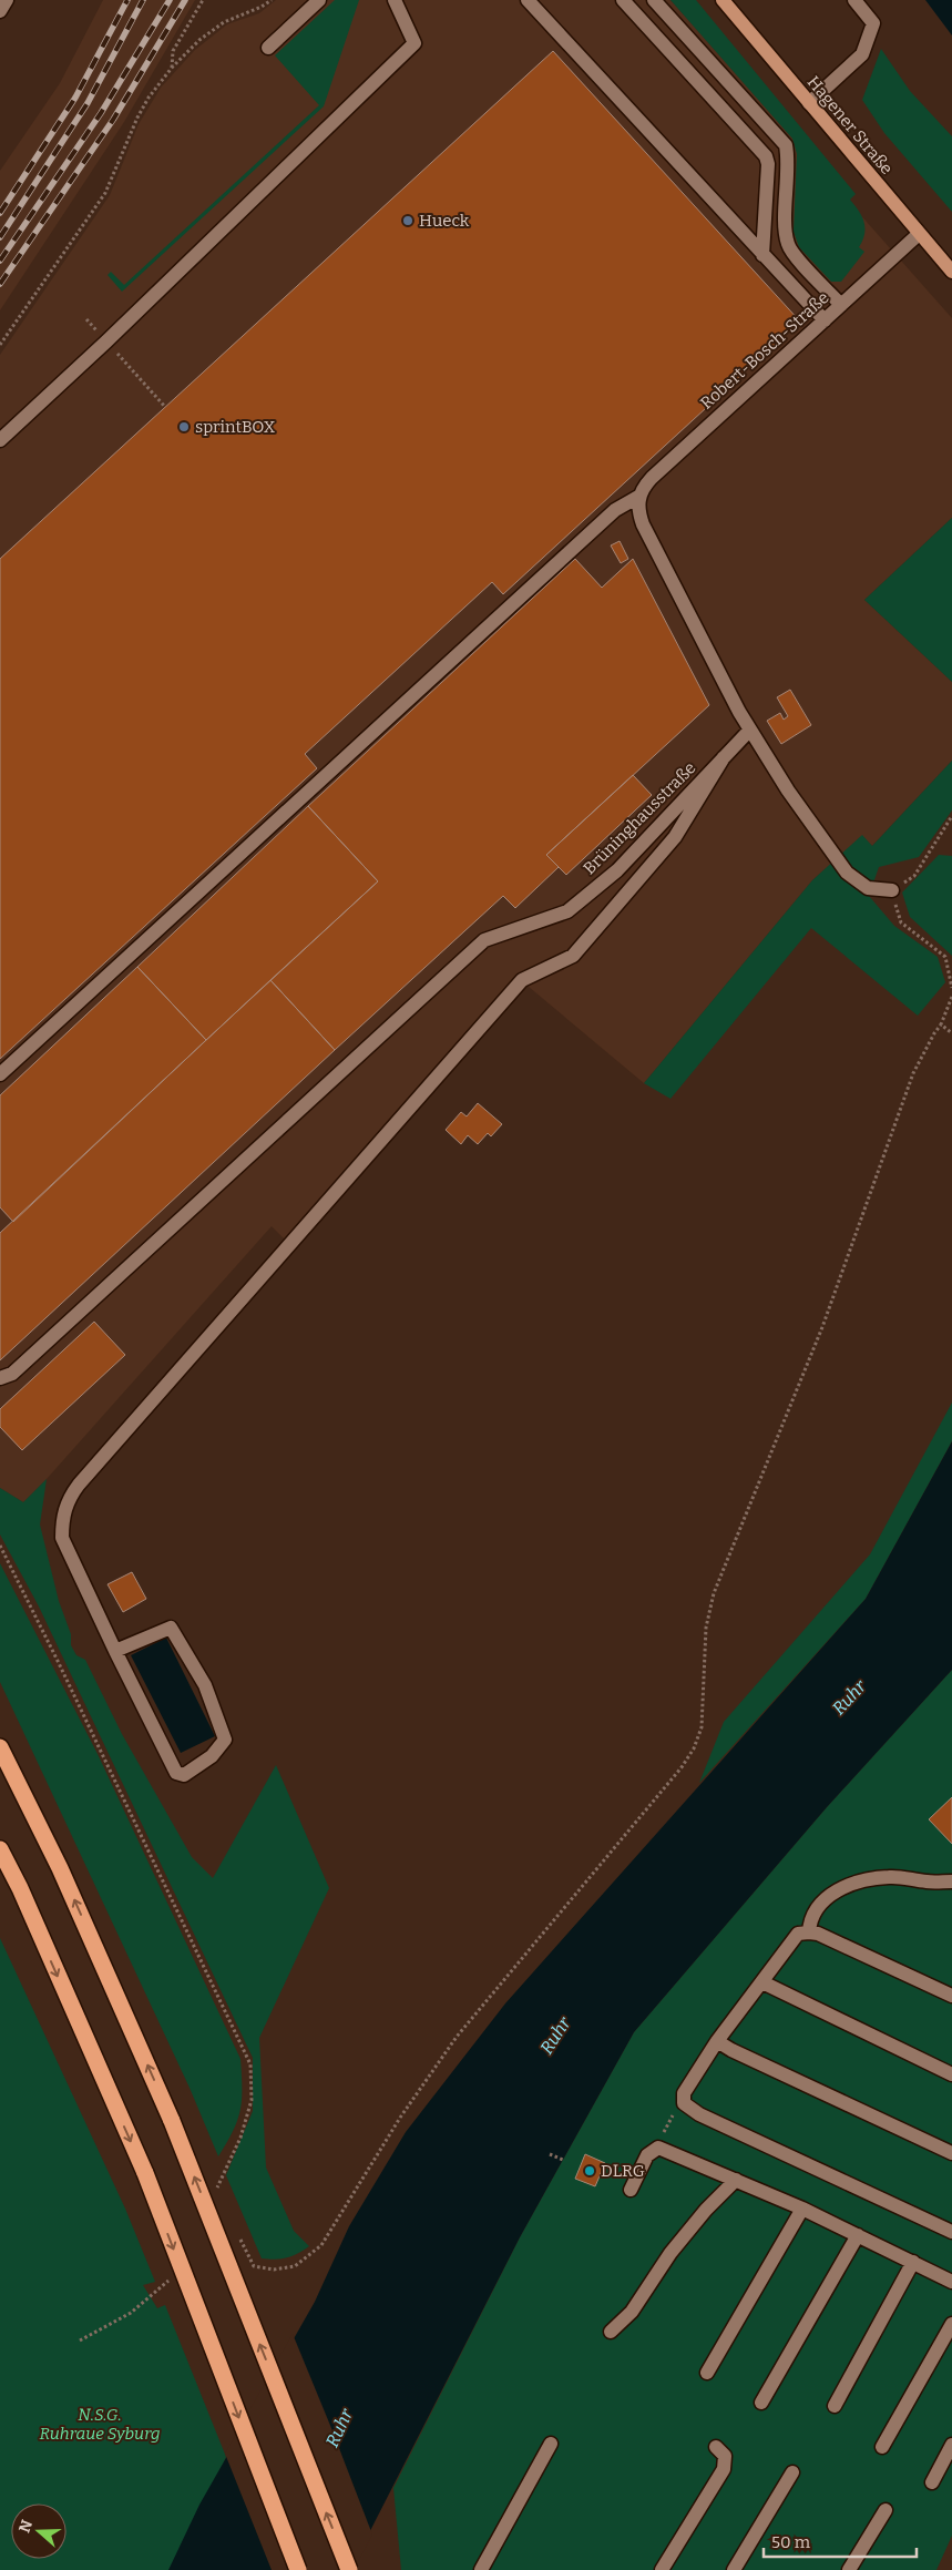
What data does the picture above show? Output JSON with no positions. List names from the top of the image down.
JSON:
{
  "streets": {
    "main road": ["Hagener Straße"],
    "street": ["Robert-Bosch-Straße", "Brüninghausstraße"]
  },
  "crossings": [
    ["Hagener Straße", "Robert-Bosch-Straße"]
  ],
  "water": ["Ruhr"],
  "parks": ["N.S.G. Ruhraue Syburg"],
  "places": ["Hueck", "sprintBOX", "DLRG"],
  "scale_bar": "50 m",
  "north": "left"
}
